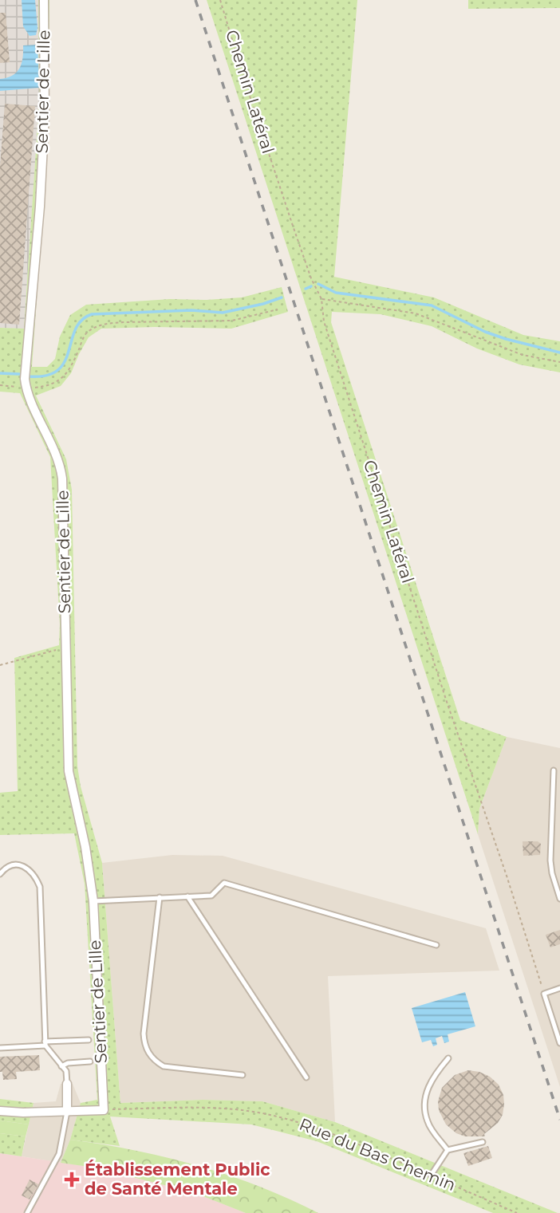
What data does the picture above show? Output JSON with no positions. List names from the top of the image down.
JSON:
{
  "streets": {
    "street": ["Sentier de Lille"],
    "path": ["Chemin Latéral", "Rue du Bas Chemin"]
  },
  "crossings": [
    ["Sentier de Lille", "Rue du Bas Chemin"]
  ],
  "places": {
    "health": ["Établissement Public de Santé Mentale"]
  }
}
